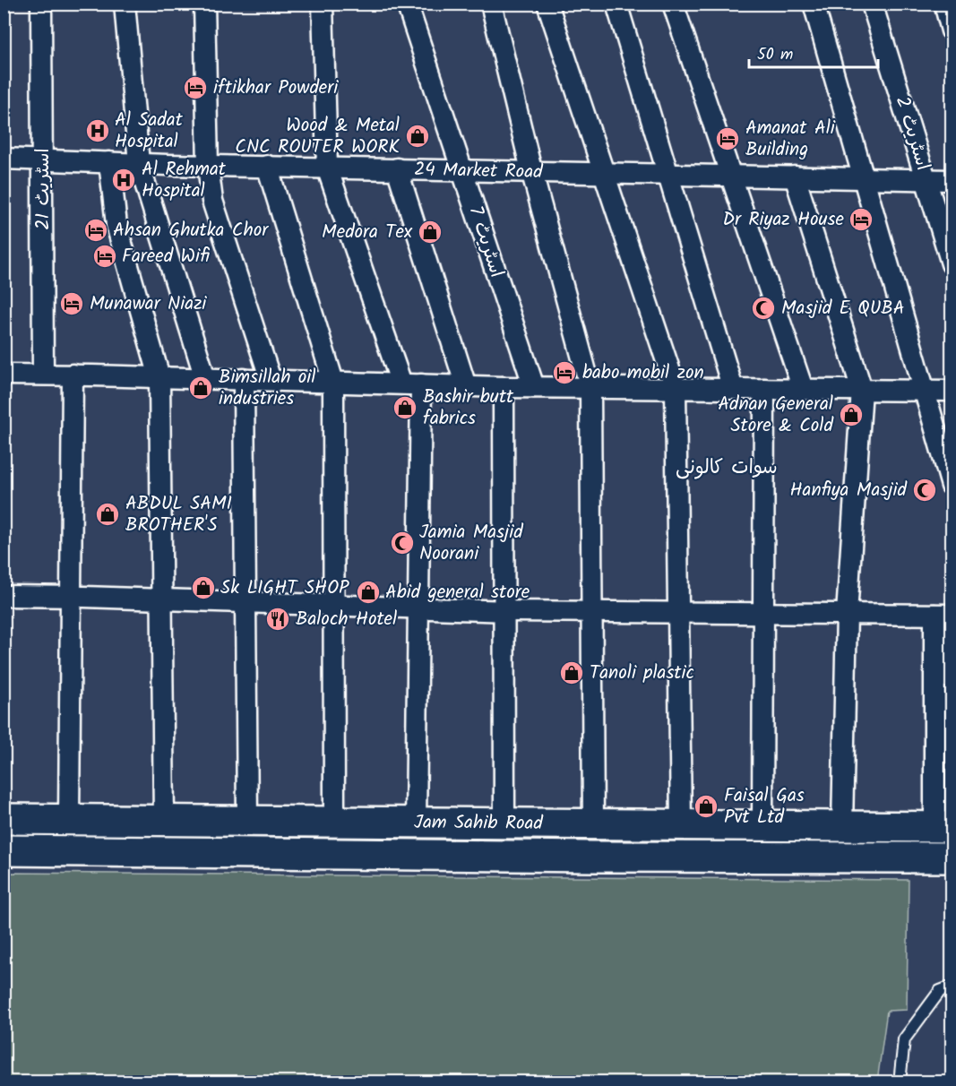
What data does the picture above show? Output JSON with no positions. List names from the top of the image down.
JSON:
{
  "streets": {
    "main road": ["Jam Sahib Road"],
    "street": [
      "اسٹریٹ 2",
      "24 Market Road",
      "اسٹریٹ 21",
      "اسٹریٹ 7"
    ]
  },
  "crossings": [
    ["اسٹریٹ 2", "24 Market Road"],
    ["24 Market Road", "اسٹریٹ 21"],
    ["24 Market Road", "اسٹریٹ 7"]
  ],
  "districts": ["سوات کالونی"],
  "places": {
    "hotel": [
      "iftikhar Powderi",
      "Amanat Ali Building",
      "Dr Riyaz House",
      "Ahsan Ghutka Chor",
      "Fareed Wifi",
      "Munawar Niazi",
      "babo mobil zon"
    ],
    "hospital": ["Al Sadat Hospital", "Al Rehmat Hospital"],
    "shop": [
      "Wood & Metal CNC ROUTER WORK",
      "Medora Tex",
      "Bimsillah oil industries",
      "Bashir butt fabrics",
      "Adnan General Store & Cold",
      "ABDUL SAMI BROTHER'S",
      "Sk LIGHT SHOP",
      "Abid general store",
      "Tanoli plastic",
      "Faisal Gas Pvt Ltd"
    ],
    "mosque": ["Masjid E QUBA", "Hanfiya Masjid", "Jamia Masjid Noorani"],
    "restaurant": ["Baloch Hotel"]
  },
  "scale_bar": "50 m"
}
